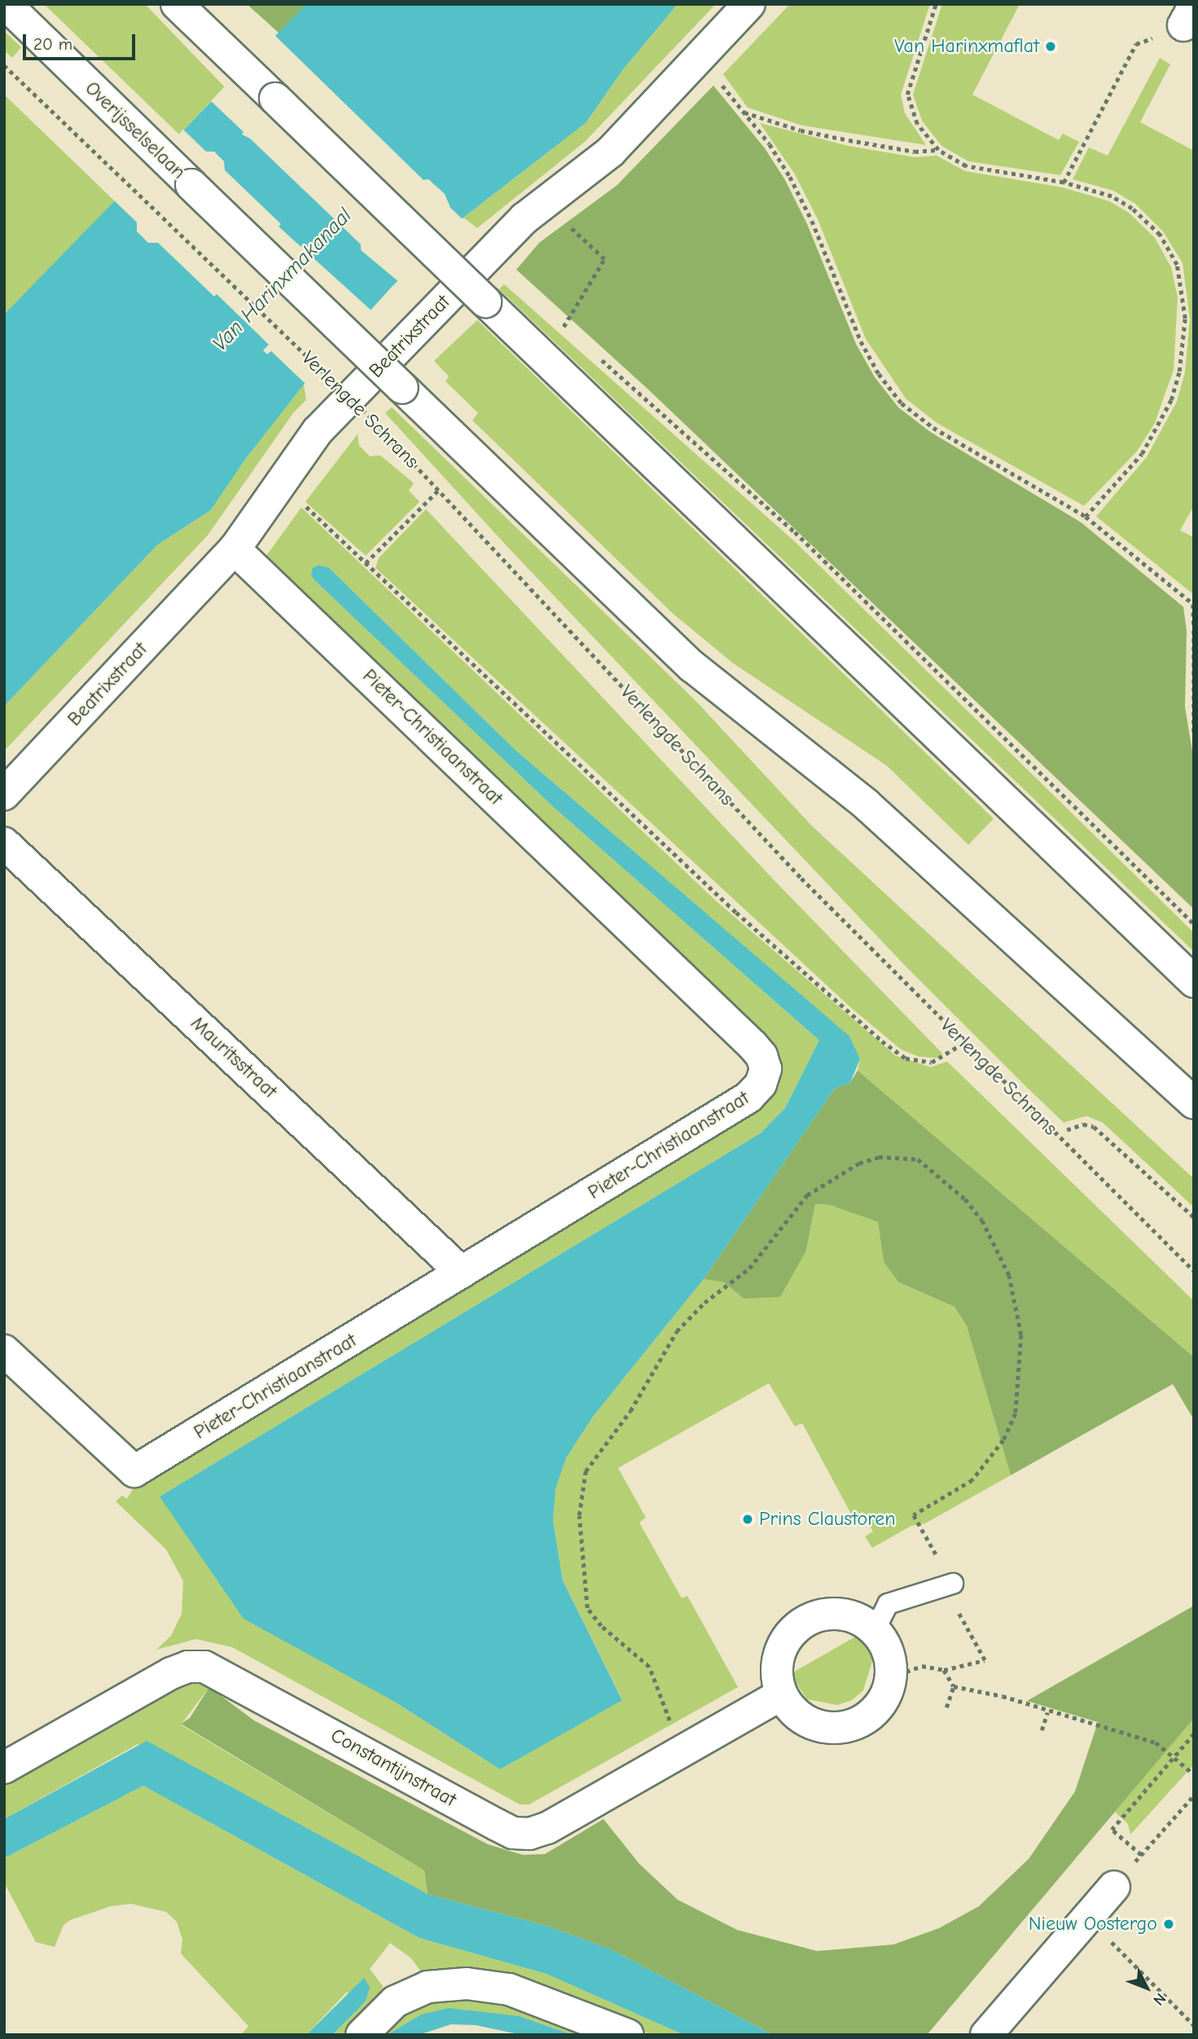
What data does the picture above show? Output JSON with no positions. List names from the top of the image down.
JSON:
{
  "streets": {
    "street": [
      "Overijsselselaan",
      "Beatrixstraat",
      "Pieter-Christiaanstraat",
      "Mauritsstraat",
      "Constantijnstraat"
    ],
    "path": ["Verlengde Schrans"]
  },
  "crossings": [
    ["Beatrixstraat", "Pieter-Christiaanstraat"],
    ["Pieter-Christiaanstraat", "Mauritsstraat"]
  ],
  "water": ["Van Harinxmakanaal"],
  "places": ["Van Harinxmaflat", "Prins Claustoren", "Nieuw Oostergo"],
  "scale_bar": "20 m",
  "north": "bottom right"
}
